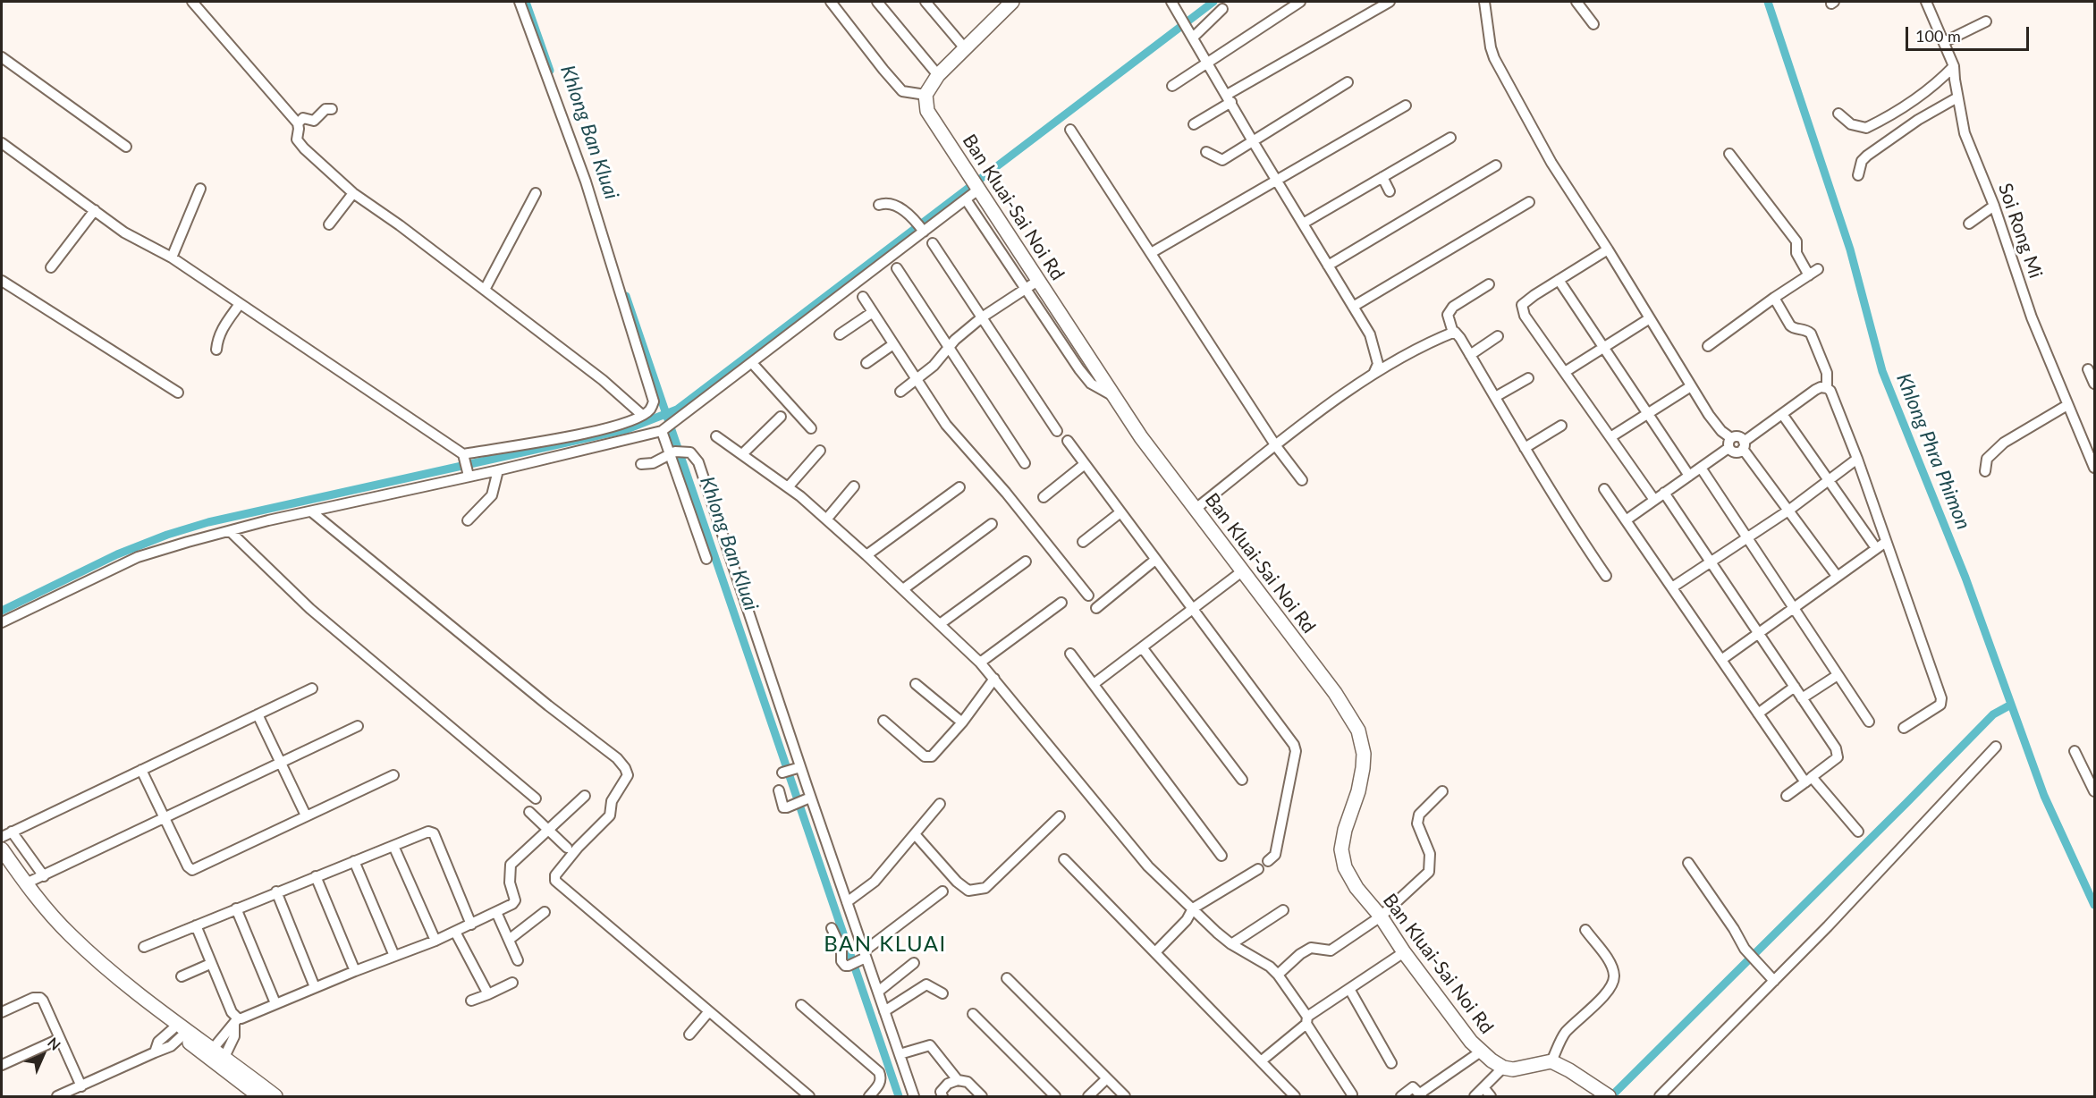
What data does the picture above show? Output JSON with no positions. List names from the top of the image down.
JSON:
{
  "streets": {
    "street": ["Ban Kluai-Sai Noi Rd", "Soi Rong Mi"]
  },
  "districts": ["BAN KLUAI"],
  "water": ["Khlong Ban Kluai", "Khlong Phra Phimon"],
  "scale_bar": "100 m",
  "north": "top right"
}
